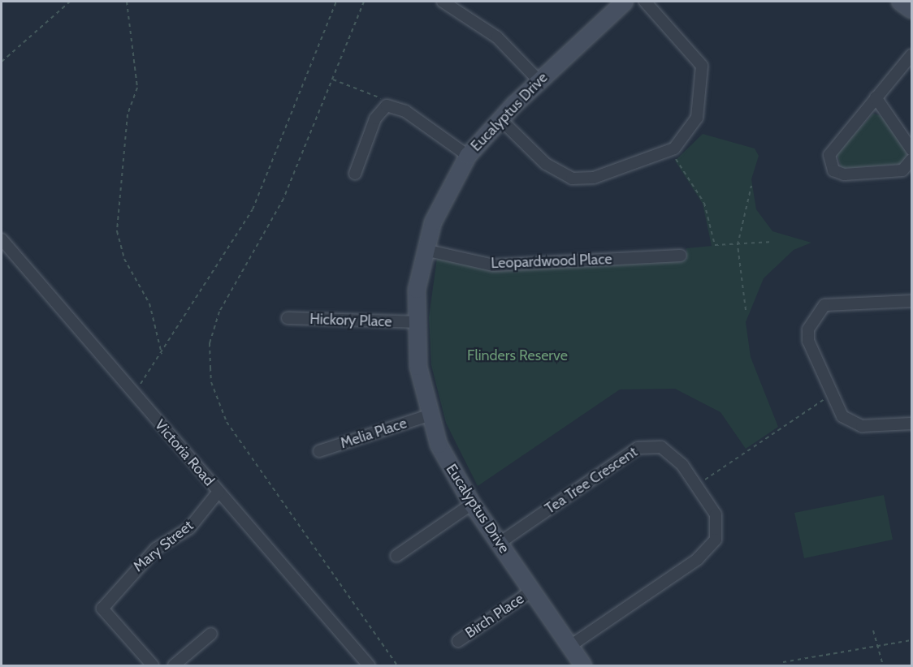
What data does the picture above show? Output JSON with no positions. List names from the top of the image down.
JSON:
{
  "streets": {
    "street": [
      "Eucalyptus Drive",
      "Leopardwood Place",
      "Hickory Place",
      "Melia Place",
      "Victoria Road",
      "Tea Tree Crescent",
      "Mary Street",
      "Birch Place"
    ]
  },
  "crossings": [
    ["Eucalyptus Drive", "Leopardwood Place"],
    ["Eucalyptus Drive", "Hickory Place"],
    ["Eucalyptus Drive", "Melia Place"],
    ["Eucalyptus Drive", "Tea Tree Crescent"],
    ["Eucalyptus Drive", "Birch Place"],
    ["Victoria Road", "Mary Street"]
  ],
  "parks": ["Flinders Reserve"]
}
